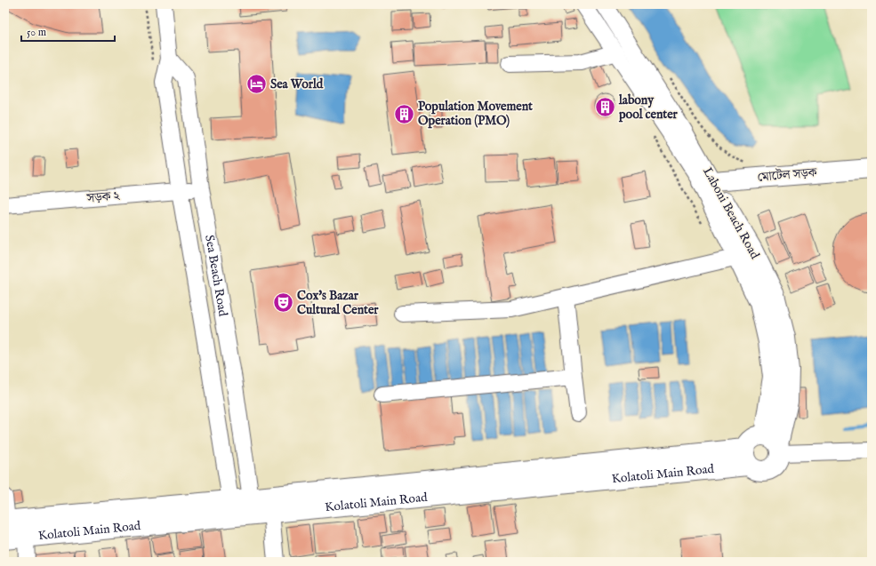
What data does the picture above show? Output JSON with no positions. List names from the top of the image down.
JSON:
{
  "streets": {
    "highway": ["মোটেল সড়ক", "Laboni Beach Road", "Kolatoli Main Road"],
    "street": ["সড়ক ২", "Sea Beach Road"]
  },
  "crossings": [
    ["মোটেল সড়ক", "Laboni Beach Road"],
    ["সড়ক ২", "Sea Beach Road"],
    ["Laboni Beach Road", "Kolatoli Main Road"],
    ["Sea Beach Road", "Kolatoli Main Road"]
  ],
  "places": {
    "hotel": ["Sea World"],
    "building": ["labony pool center", "Population Movement Operation (PMO)"],
    "theatre": ["Cox's Bazar Cultural Center"]
  },
  "scale_bar": "50 m"
}
